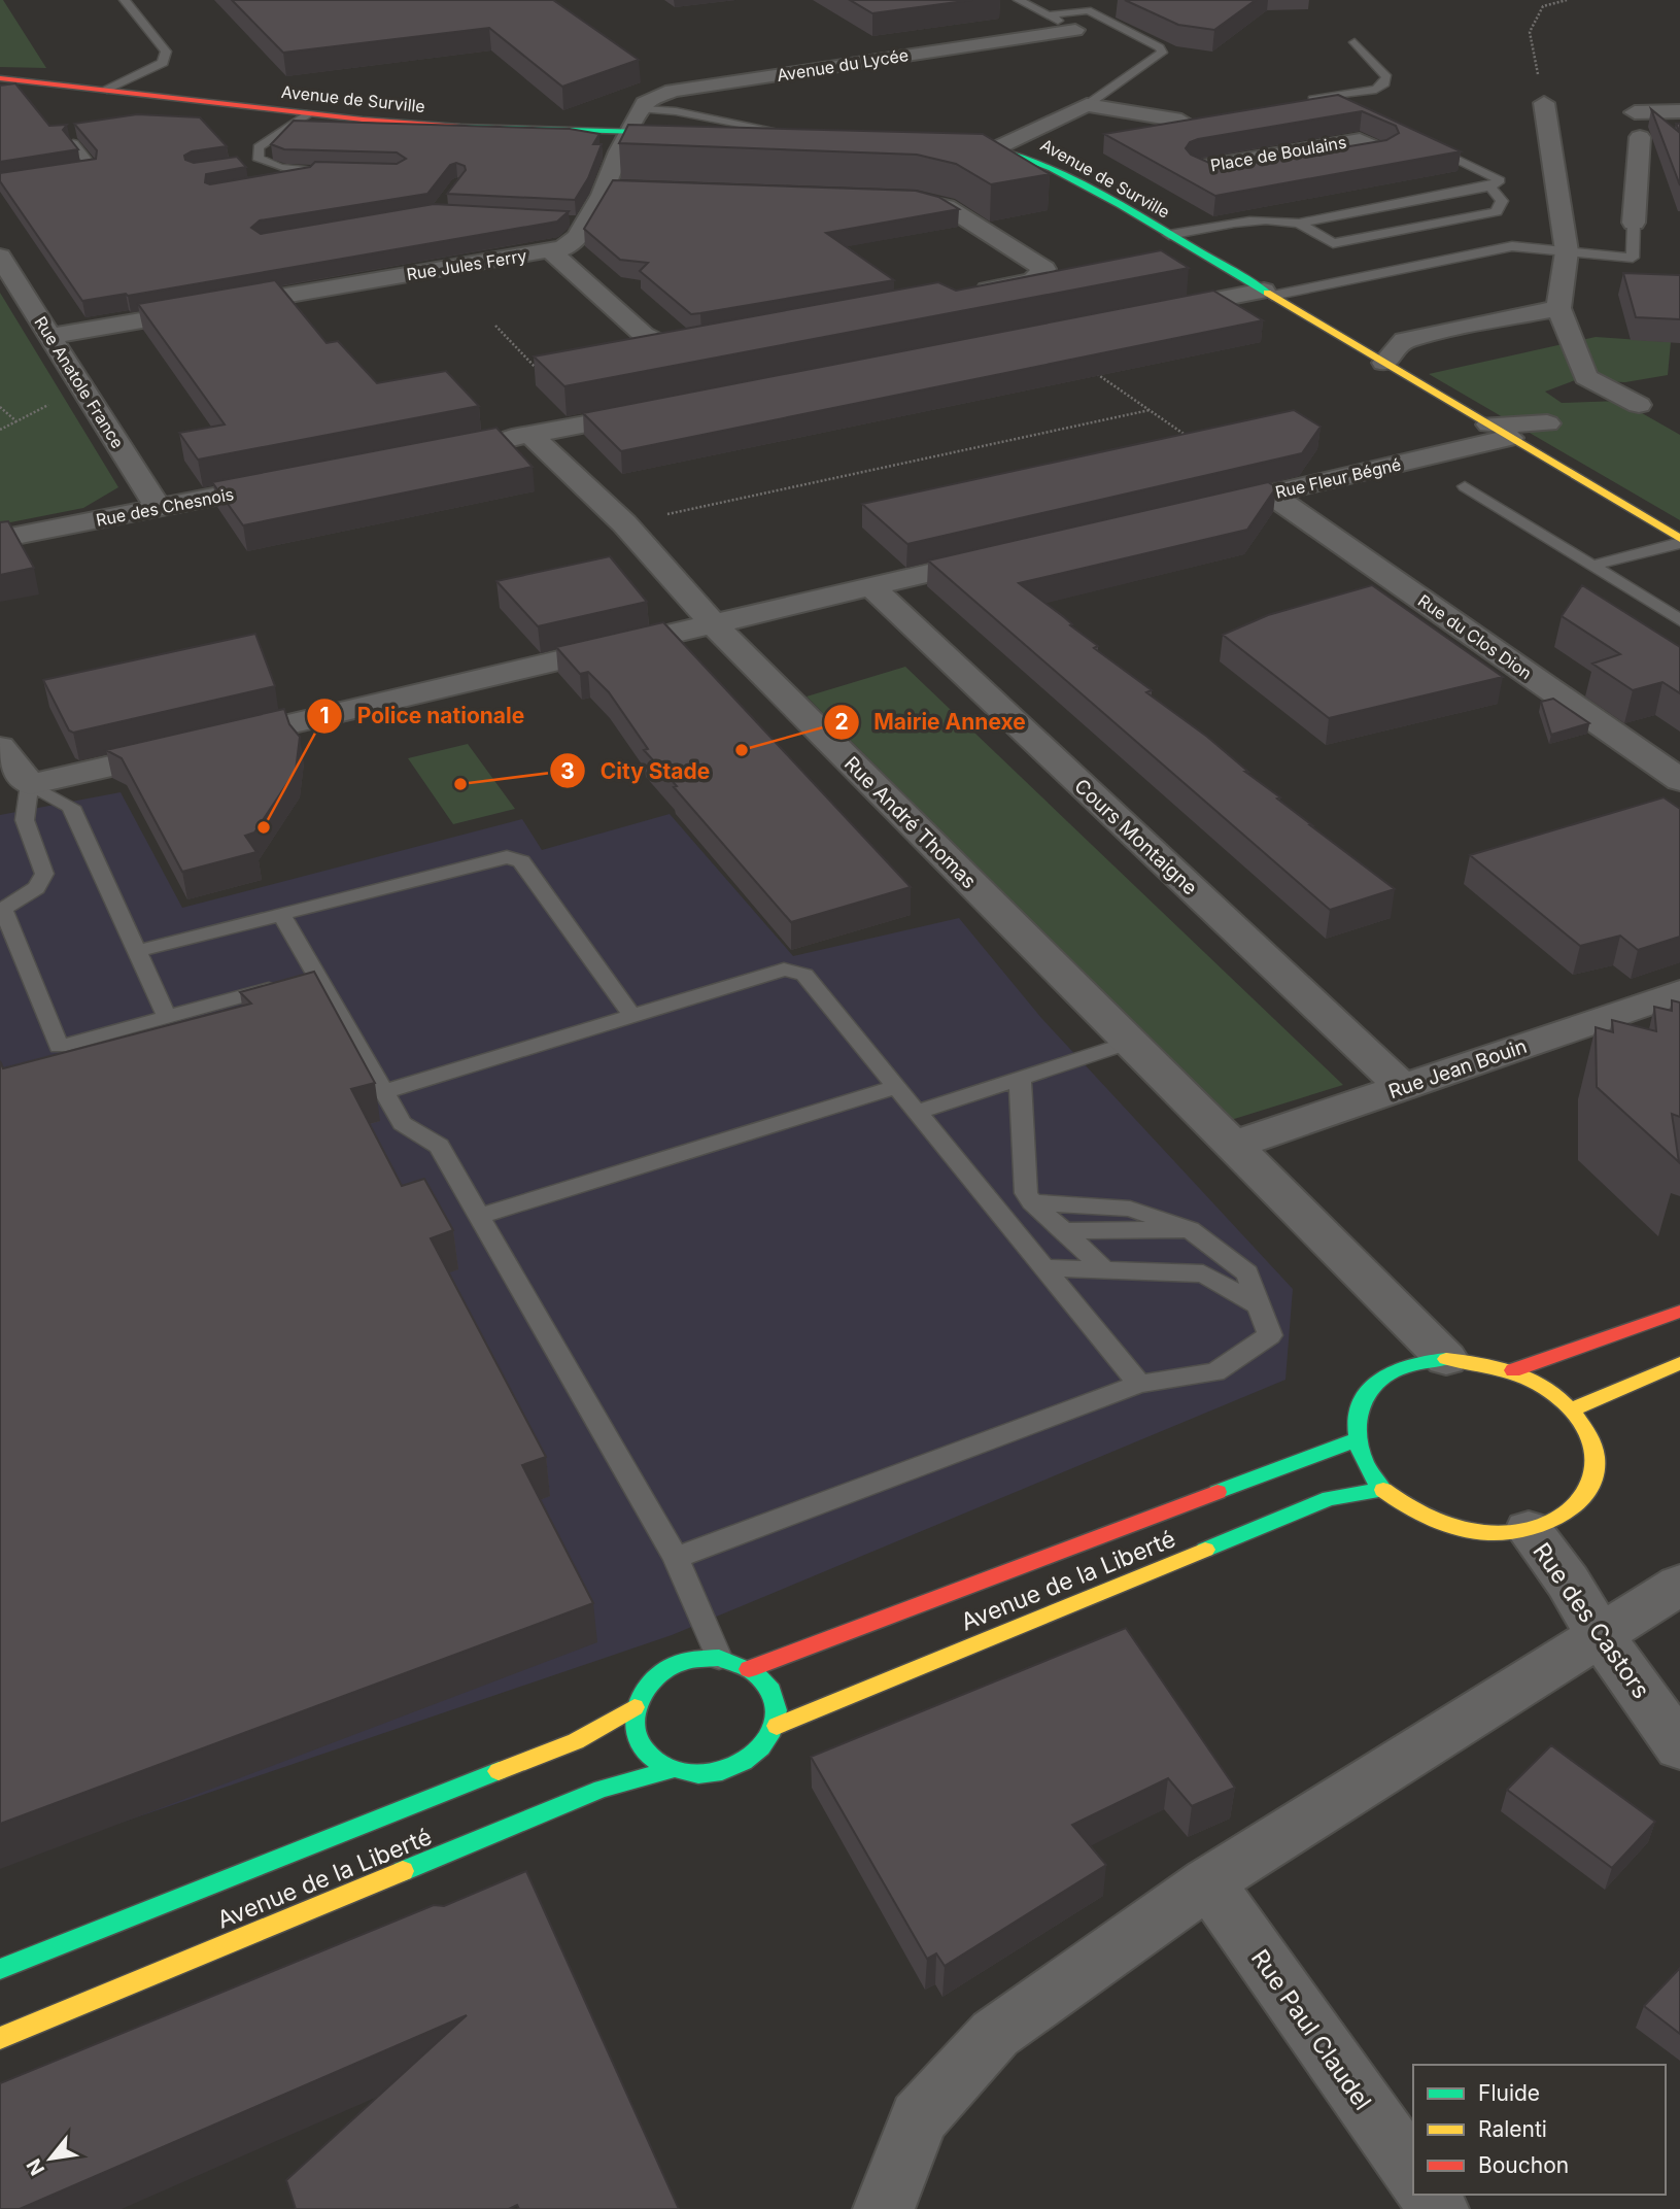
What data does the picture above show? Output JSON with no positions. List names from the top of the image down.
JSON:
{
  "streets": {
    "street": [
      "Avenue du Lycée",
      "Avenue de Surville",
      "Place de Boulains",
      "Rue Jules Ferry",
      "Rue Anatole France",
      "Rue Fleur Bégné",
      "Rue des Chesnois",
      "Rue du Clos Dion",
      "Rue André Thomas",
      "Cours Montaigne",
      "Rue Jean Bouin",
      "Avenue de la Liberté",
      "Rue des Castors",
      "Rue Paul Claudel"
    ]
  },
  "crossings": [
    ["Avenue du Lycée", "Avenue de Surville"],
    ["Avenue du Lycée", "Rue Jules Ferry"],
    ["Avenue de Surville", "Rue Fleur Bégné"],
    ["Rue Jules Ferry", "Rue Anatole France"],
    ["Rue Anatole France", "Rue des Chesnois"],
    ["Rue Fleur Bégné", "Rue du Clos Dion"],
    ["Rue André Thomas", "Rue Jean Bouin"],
    ["Rue André Thomas", "Avenue de la Liberté"],
    ["Rue André Thomas", "Rue des Castors"],
    ["Cours Montaigne", "Rue Jean Bouin"],
    ["Avenue de la Liberté", "Rue des Castors"]
  ],
  "places": ["Mairie Annexe", "City Stade", "Police nationale"],
  "legend": ["Fluide", "Ralenti", "Bouchon"],
  "north": "bottom left"
}
